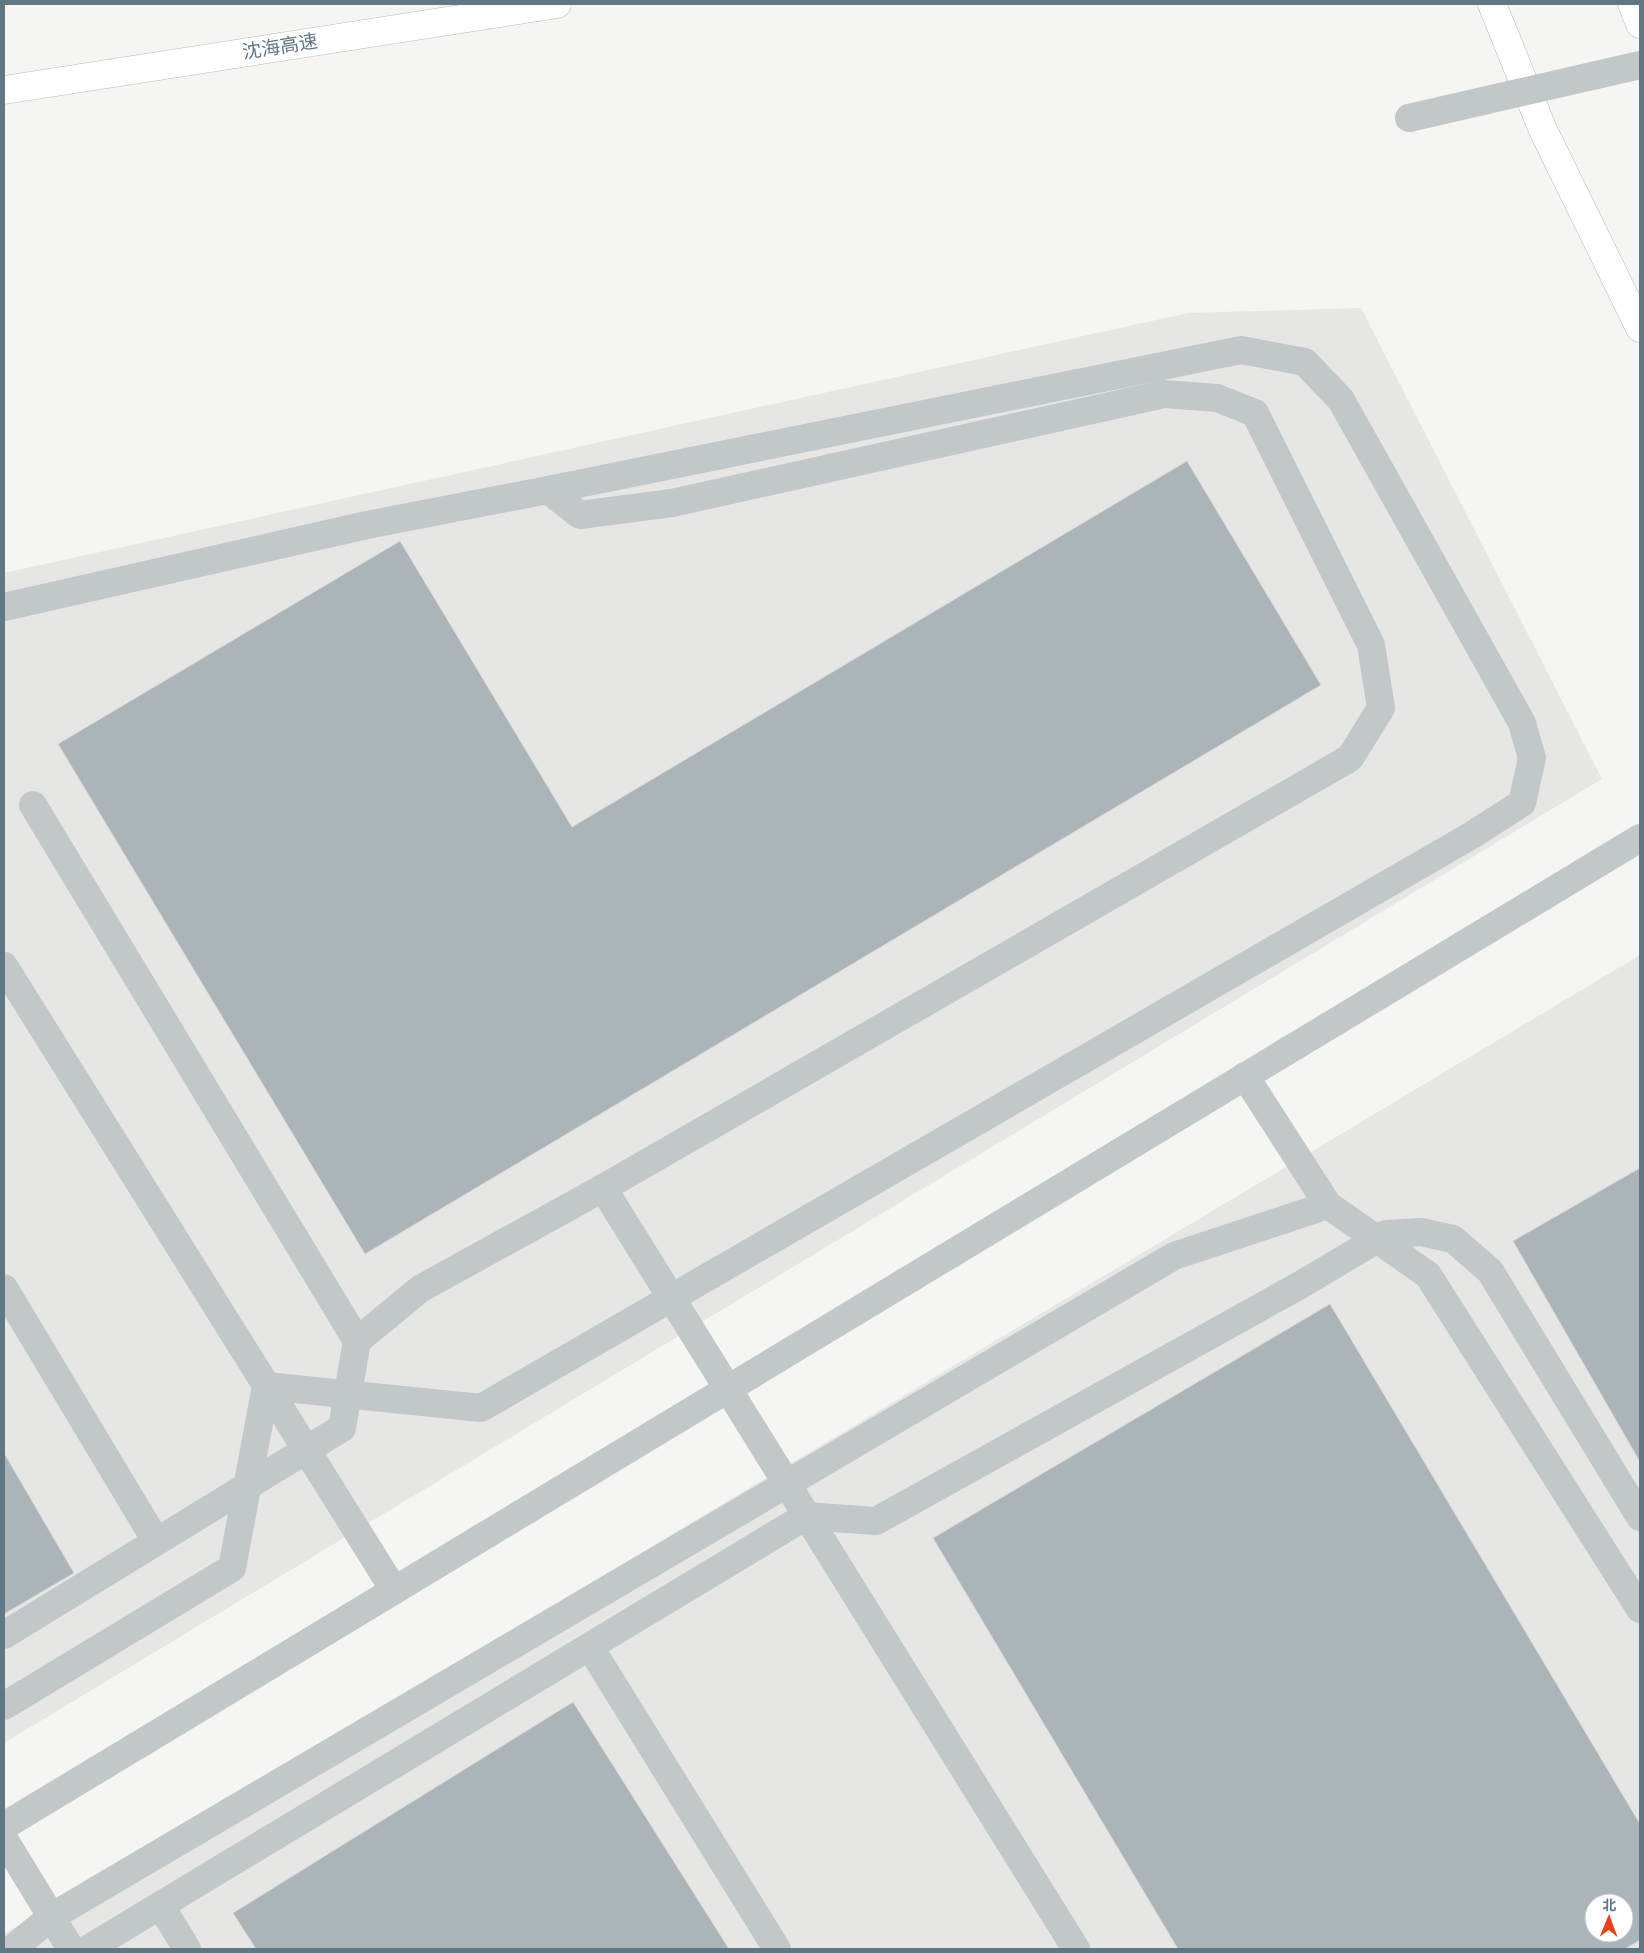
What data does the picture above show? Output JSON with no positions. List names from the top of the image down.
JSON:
{
  "streets": {
    "main road": ["沈海高速"]
  },
  "north": "top"
}
